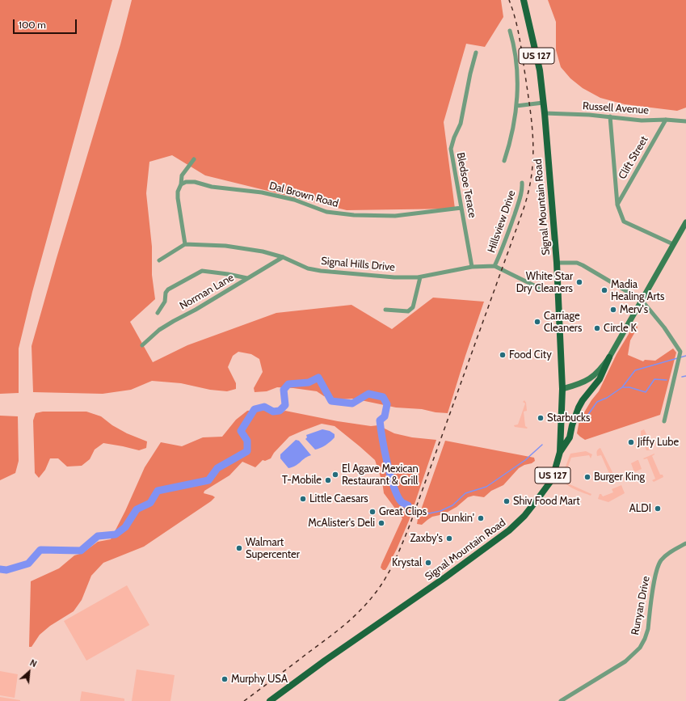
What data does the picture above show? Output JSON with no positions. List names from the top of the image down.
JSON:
{
  "streets": {
    "main road": ["US 127", "Signal Mountain Road"],
    "street": [
      "Russell Avenue",
      "Clift Street",
      "Bledsoe Terace",
      "Dal Brown Road",
      "Hillsview Drive",
      "Signal Hills Drive",
      "Norman Lane",
      "Runyan Drive"
    ]
  },
  "crossings": [
    ["Russell Avenue", "Clift Street"],
    ["Russell Avenue", "Signal Mountain Road"],
    ["Bledsoe Terace", "Dal Brown Road"],
    ["Bledsoe Terace", "Signal Hills Drive"],
    ["Signal Mountain Road", "Signal Hills Drive"],
    ["Hillsview Drive", "Signal Hills Drive"],
    ["Signal Hills Drive", "Norman Lane"]
  ],
  "places": [
    "White Star Dry Cleaners",
    "Madia Healing Arts",
    "Merv's",
    "Carriage Cleaners",
    "Circle K",
    "Food City",
    "Starbucks",
    "Jiffy Lube",
    "El Agave Mexican Restaurant & Grill",
    "Burger King",
    "T-Mobile",
    "Little Caesars",
    "Shiv Food Mart",
    "ALDI",
    "Great Clips",
    "Dunkin'",
    "McAlister's Deli",
    "Zaxby's",
    "Walmart Supercenter",
    "Krystal",
    "Murphy USA"
  ],
  "scale_bar": "100 m",
  "north": "top right"
}
